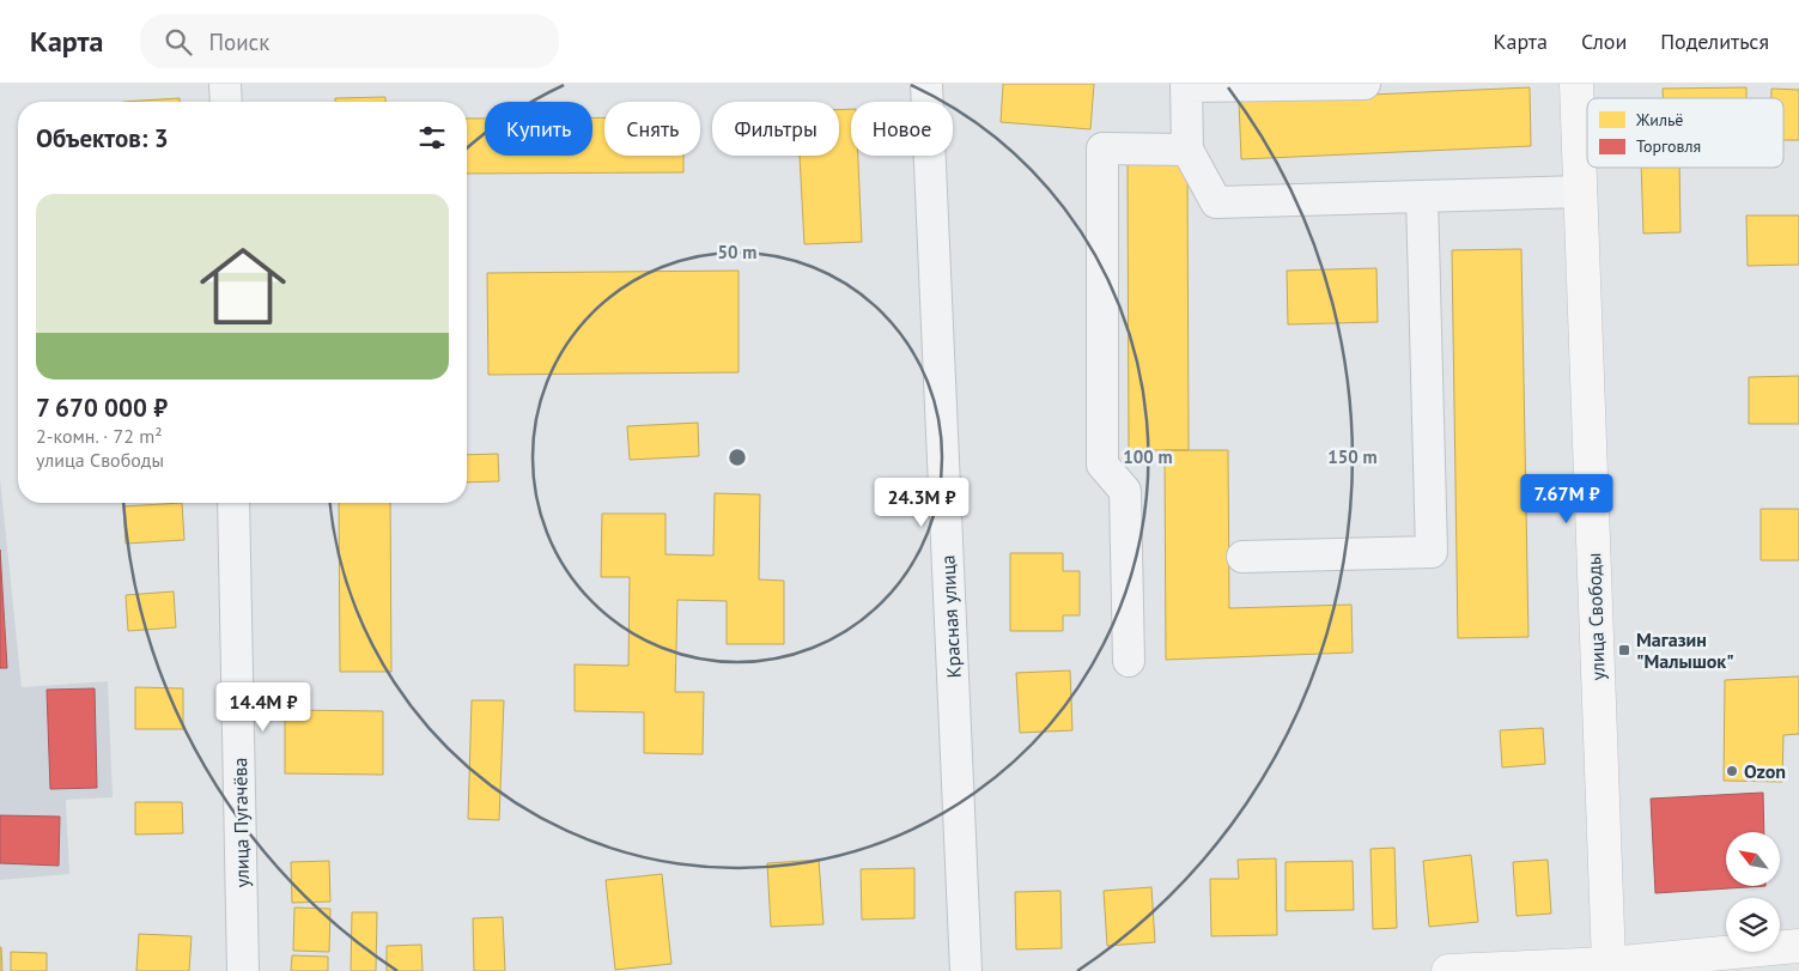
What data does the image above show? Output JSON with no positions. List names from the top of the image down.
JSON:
{
  "streets": {
    "main road": ["улица Свободы"],
    "street": ["Красная улица", "улица Пугачёва"]
  },
  "places": {
    "transit": ["Магазин \"Малышок\""],
    "other": ["Ozon"]
  },
  "legend": ["Жильё", "Торговля"],
  "north": "top left",
  "page": {
    "header": "Карта",
    "search": "Поиск",
    "nav": ["Карта", "Слои", "Поделиться"],
    "chip": [
      "Купить",
      "Снять",
      "Фильтры",
      "Новое"
    ],
    "heading": "Объектов: 3",
    "list": [
      {
        "name": "7 670 000 ₽",
        "note": "2-комн. · 72 m² · улица Свободы"
      }
    ],
    "price": ["7.67M ₽", "24.3M ₽", "14.4M ₽"]
  },
  "rings": ["50 m", "100 m", "150 m"]
}
